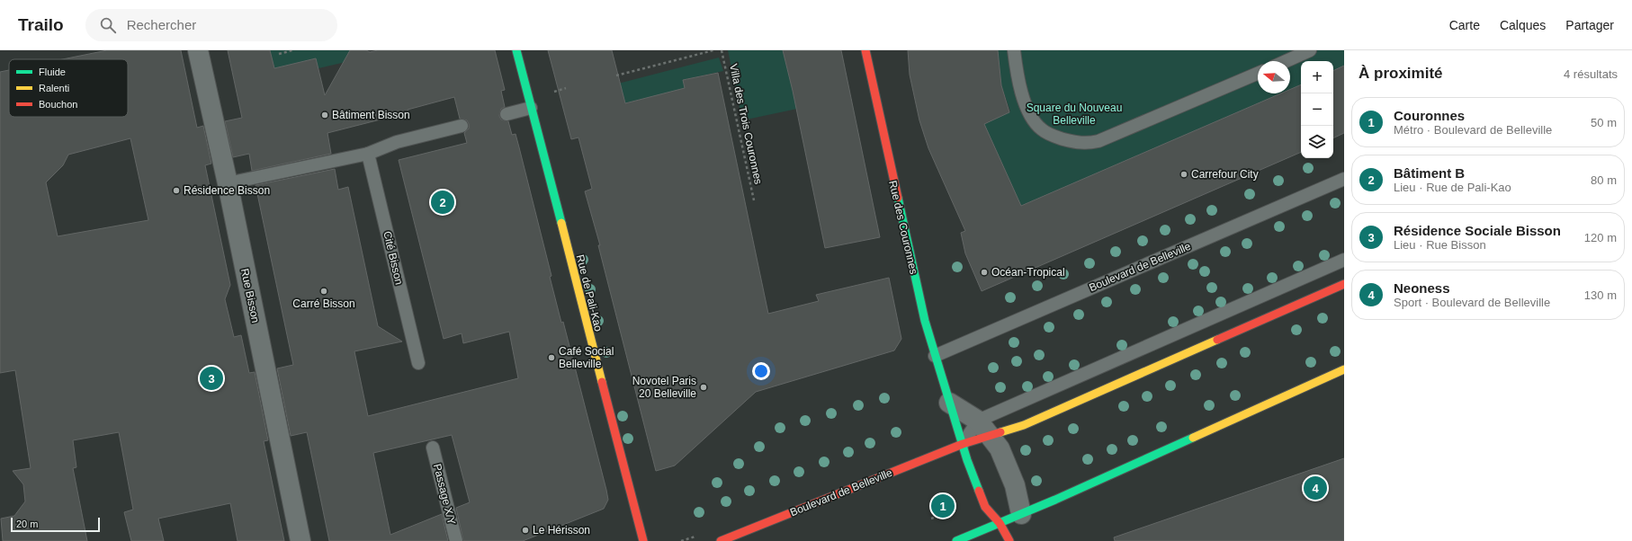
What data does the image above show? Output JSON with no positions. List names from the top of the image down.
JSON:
{
  "streets": {
    "main road": ["Rue des Couronnes", "Boulevard de Belleville", "Rue de Pali-Kao"],
    "street": ["Rue Bisson"],
    "lane": ["Cité Bisson", "Passage X/Y"],
    "path": ["Villa des Trois Couronnes"]
  },
  "crossings": [
    ["Rue des Couronnes", "Boulevard de Belleville"]
  ],
  "parks": ["Square du Nouveau Belleville"],
  "places": [
    "Bâtiment Bisson",
    "Carrefour City",
    "Résidence Bisson",
    "Océan-Tropical",
    "Carré Bisson",
    "Café Social Belleville",
    "Novotel Paris 20 Belleville",
    "Le Hérisson"
  ],
  "legend": ["Fluide", "Ralenti", "Bouchon"],
  "scale_bar": "20 m",
  "north": "left",
  "page": {
    "header": "Trailo",
    "search": "Rechercher",
    "nav": ["Carte", "Calques", "Partager"],
    "heading": ["À proximité", "4 résultats"],
    "map_buttons": ["+", "−"],
    "list": [
      {
        "mark": "1",
        "name": "Couronnes",
        "note": "Métro · Boulevard de Belleville",
        "value": "50 m"
      },
      {
        "mark": "2",
        "name": "Bâtiment B",
        "note": "Lieu · Rue de Pali-Kao",
        "value": "80 m"
      },
      {
        "mark": "3",
        "name": "Résidence Sociale Bisson",
        "note": "Lieu · Rue Bisson",
        "value": "120 m"
      },
      {
        "mark": "4",
        "name": "Neoness",
        "note": "Sport · Boulevard de Belleville",
        "value": "130 m"
      }
    ],
    "pins": [
      "2",
      "3",
      "4",
      "1"
    ],
    "scale": "20 m"
  }
}
